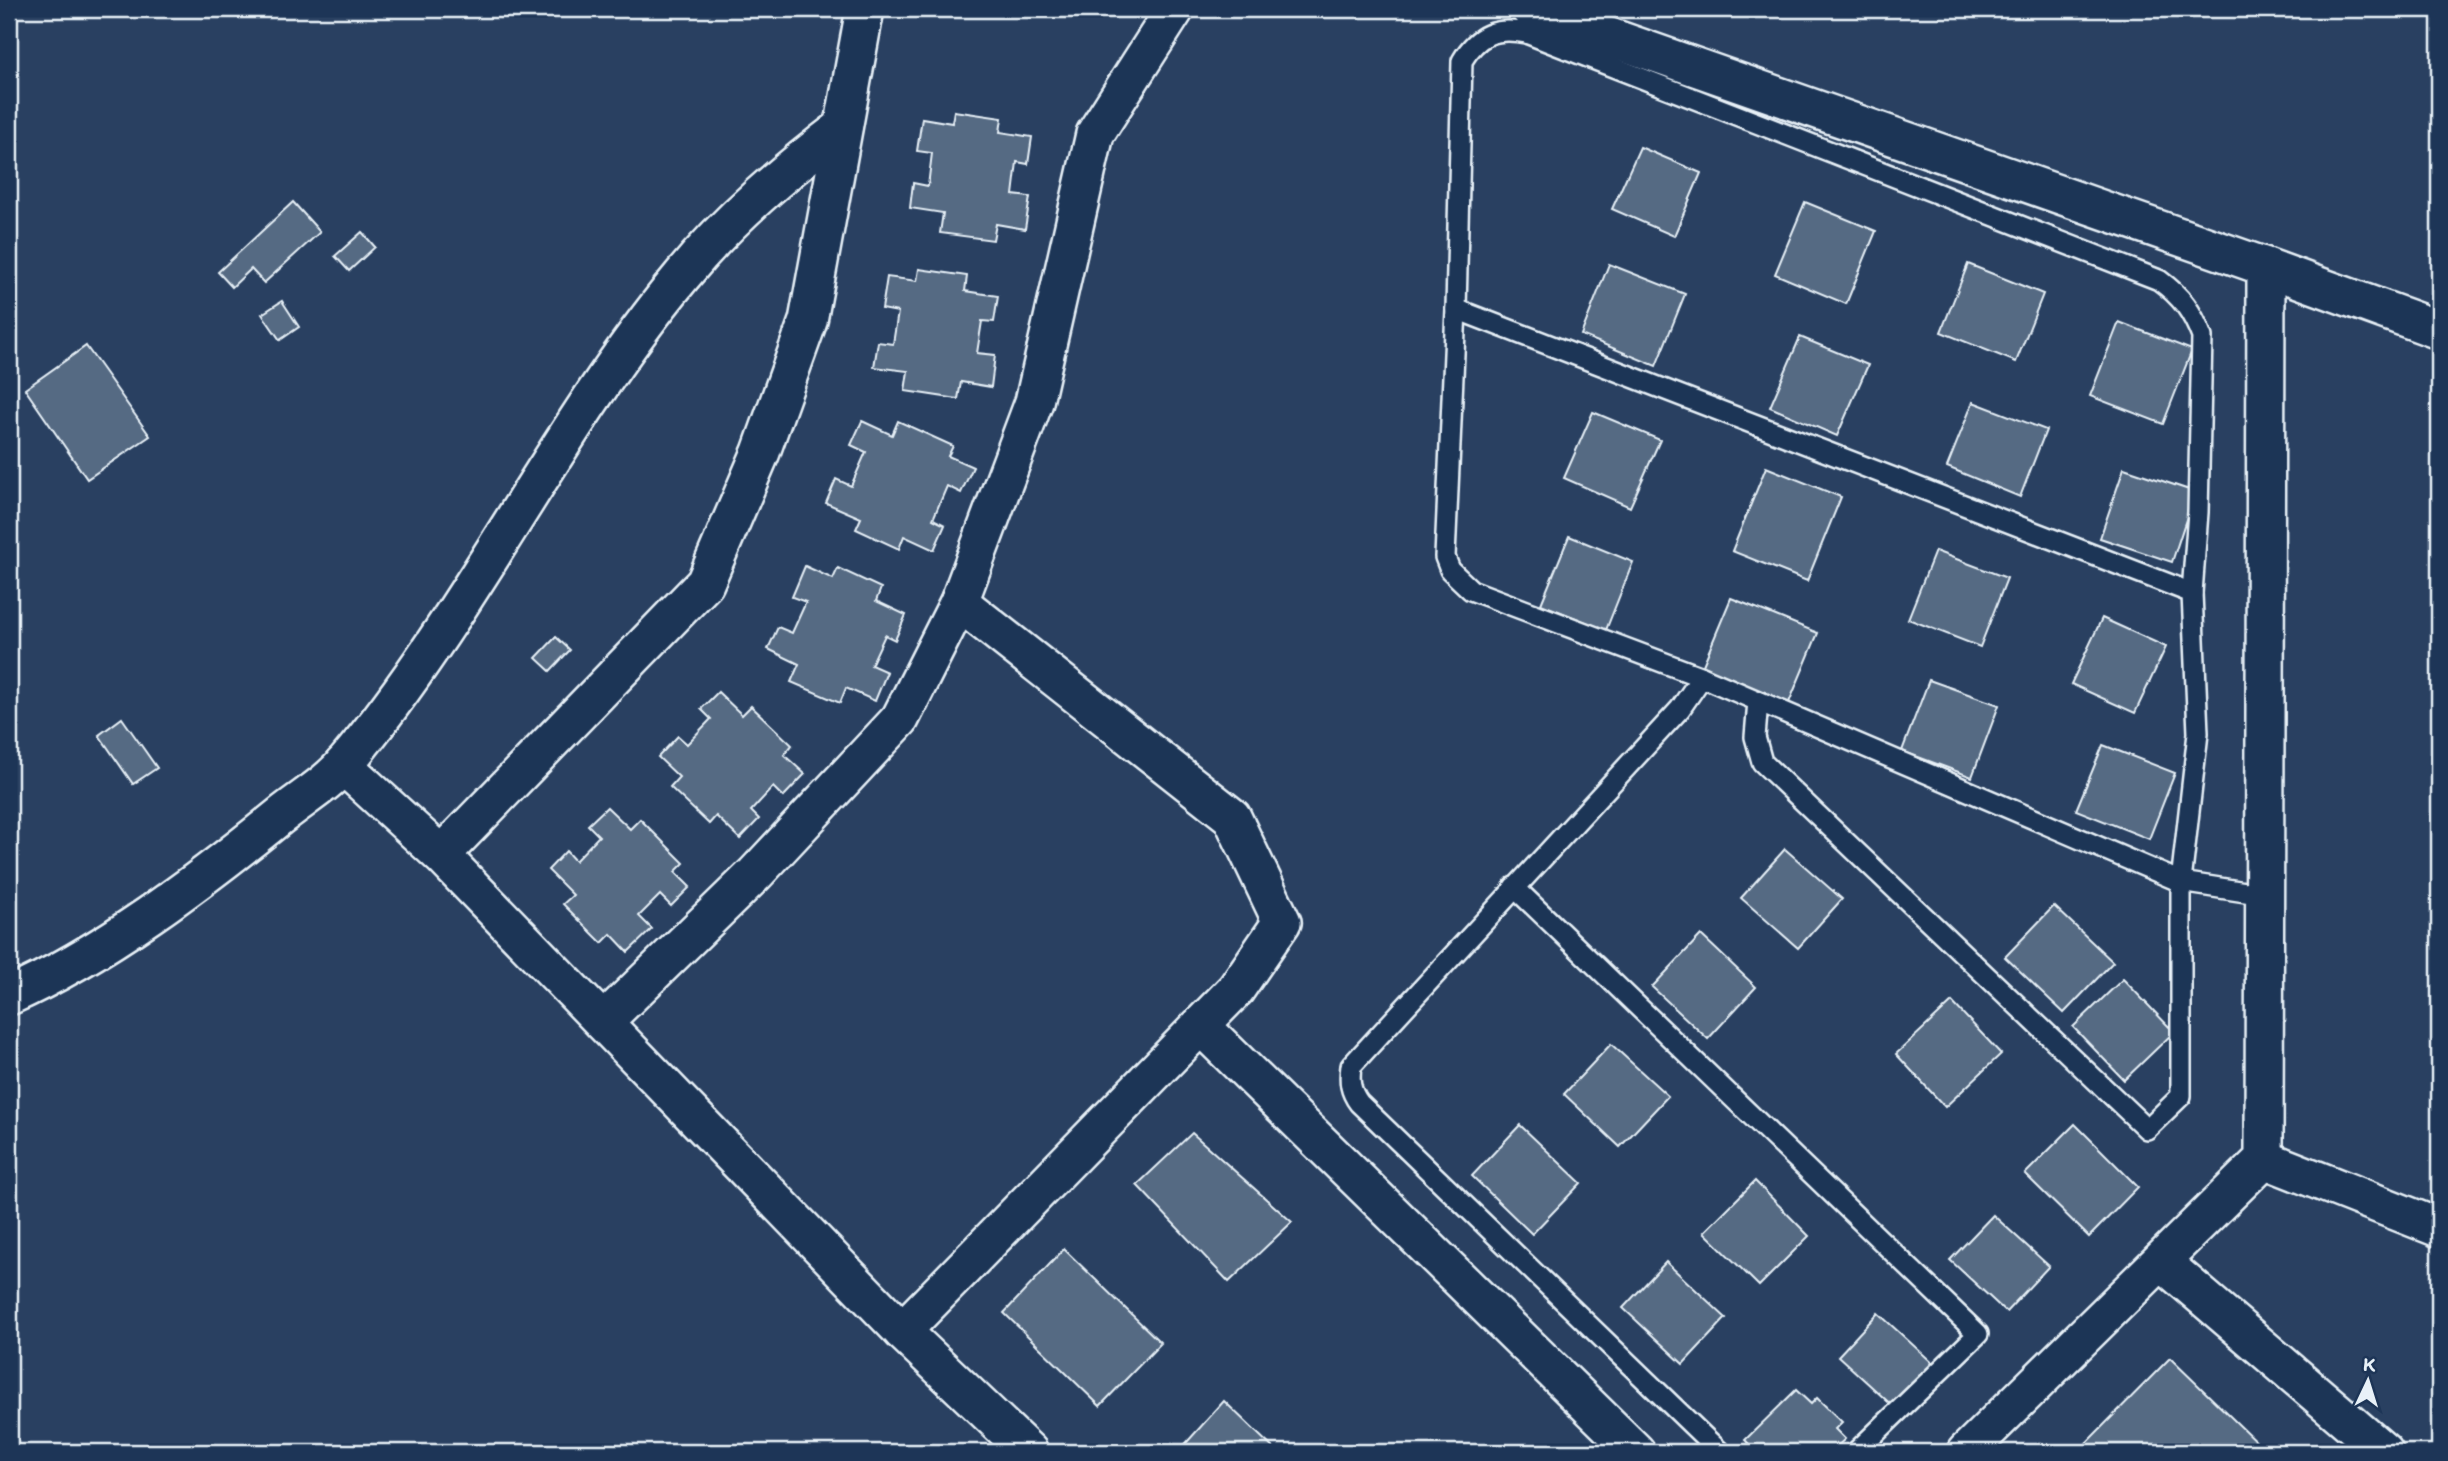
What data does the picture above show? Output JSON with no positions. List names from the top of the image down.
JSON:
{
  "north": "top"
}
